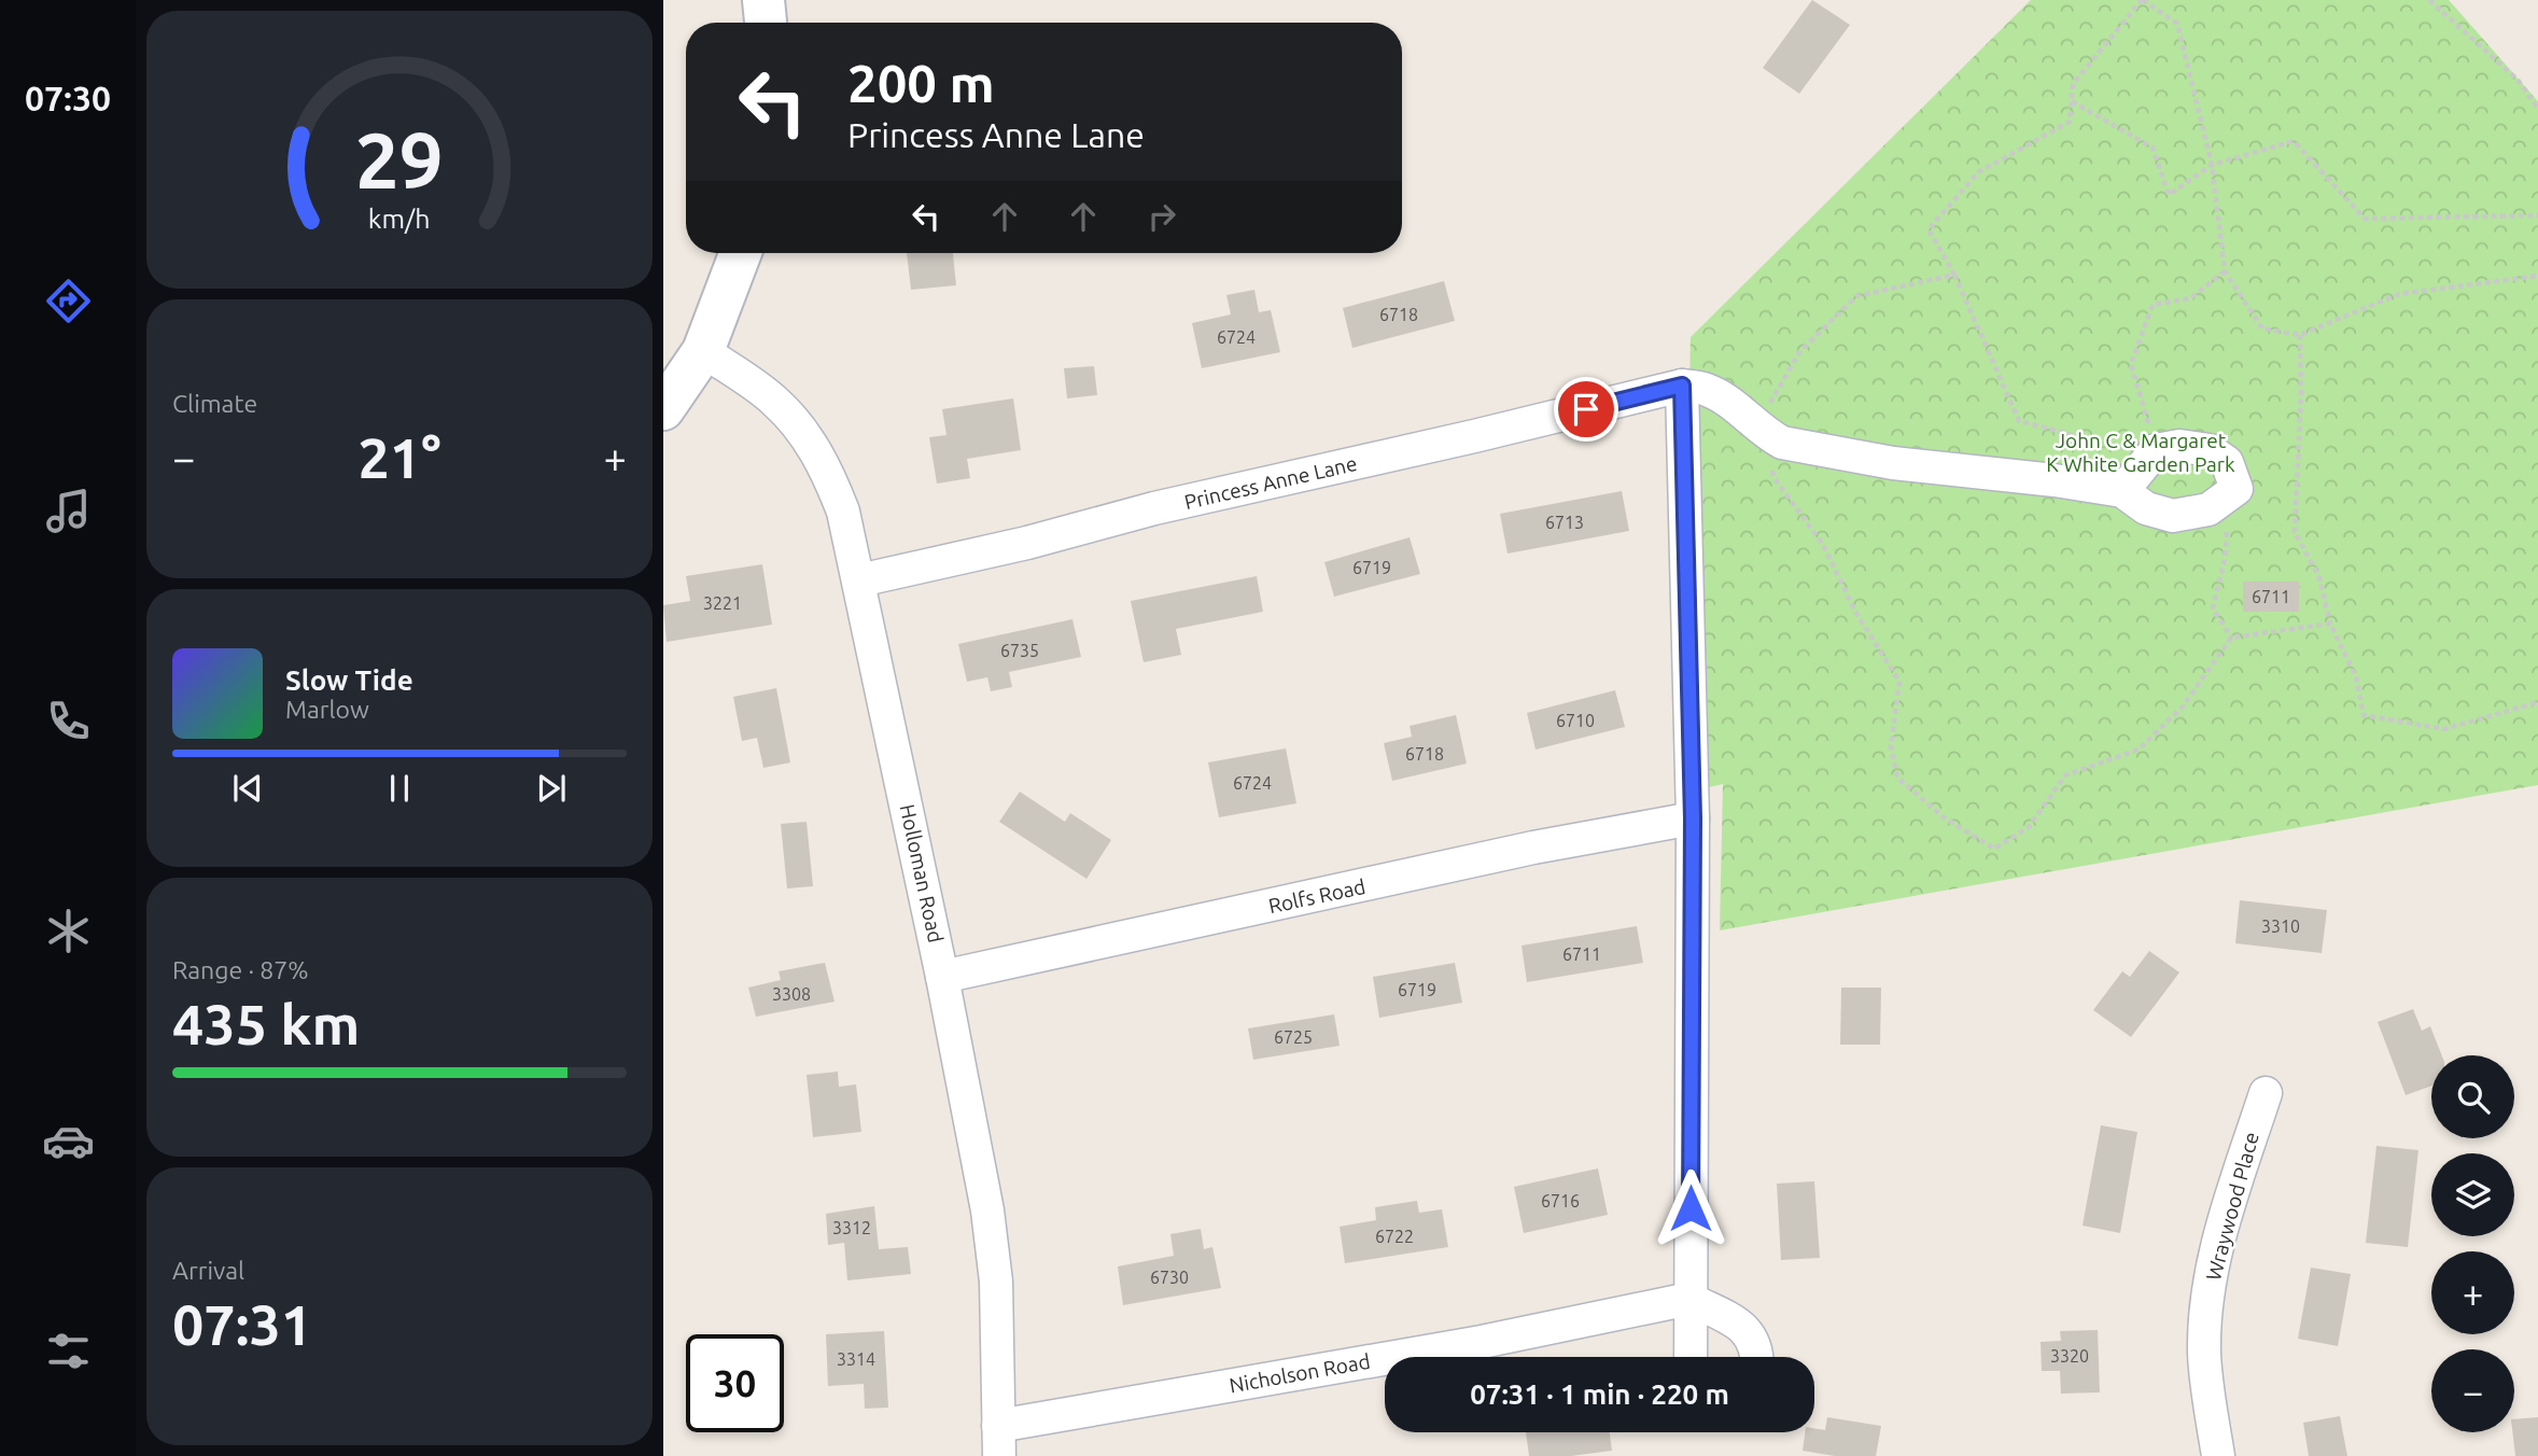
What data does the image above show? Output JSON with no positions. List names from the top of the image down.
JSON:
{
  "streets": {
    "street": [
      "Princess Anne Lane",
      "Holloman Road",
      "Rolfs Road",
      "Wraywood Place",
      "Nicholson Road"
    ]
  },
  "crossings": [
    ["Princess Anne Lane", "Holloman Road"],
    ["Holloman Road", "Rolfs Road"],
    ["Holloman Road", "Nicholson Road"]
  ],
  "parks": ["John C & Margaret K White Garden Park"],
  "house_numbers": [
    "6718",
    "6724",
    "6713",
    "6719",
    "6711",
    "3221",
    "6735",
    "6710",
    "6718",
    "6724",
    "3310",
    "6711",
    "6719",
    "3308",
    "6725",
    "6716",
    "3312",
    "6722",
    "6730",
    "3320",
    "3314"
  ],
  "page": {
    "tabs": "07:30",
    "turn": ["200 m", "Princess Anne Lane"],
    "tile": [
      "Climate",
      ["Range · 87%", "435 km"],
      ["Arrival", "07:31"]
    ],
    "heat": ["−", "21°", "+"],
    "song": ["Slow Tide", "Marlow"],
    "map_buttons": ["+", "−"],
    "limit": "30",
    "trip": "07:31 · 1 min · 220 m",
    "gauge": ["29", "km/h"]
  }
}
